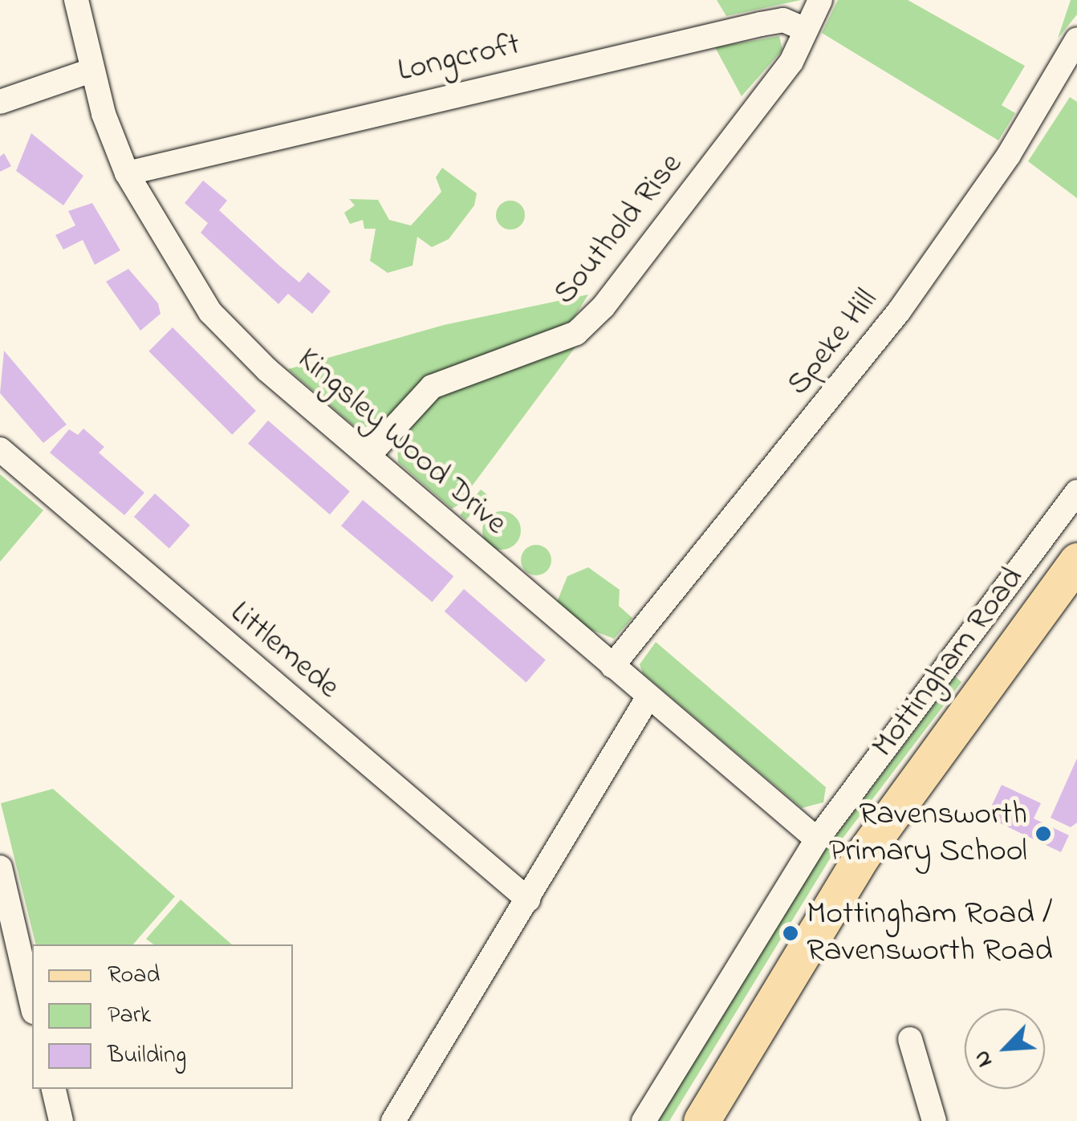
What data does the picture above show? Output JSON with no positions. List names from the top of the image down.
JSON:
{
  "streets": {
    "main road": ["Mottingham Road"],
    "street": [
      "Longcroft",
      "Southold Rise",
      "Speke Hill",
      "Kingsley Wood Drive",
      "Littlemede"
    ]
  },
  "crossings": [
    ["Longcroft", "Southold Rise"],
    ["Longcroft", "Kingsley Wood Drive"],
    ["Southold Rise", "Kingsley Wood Drive"],
    ["Speke Hill", "Kingsley Wood Drive"],
    ["Kingsley Wood Drive", "Mottingham Road"]
  ],
  "places": ["Ravensworth Primary School", "Mottingham Road / Ravensworth Road"],
  "legend": ["Road", "Park", "Building"],
  "north": "bottom left"
}
